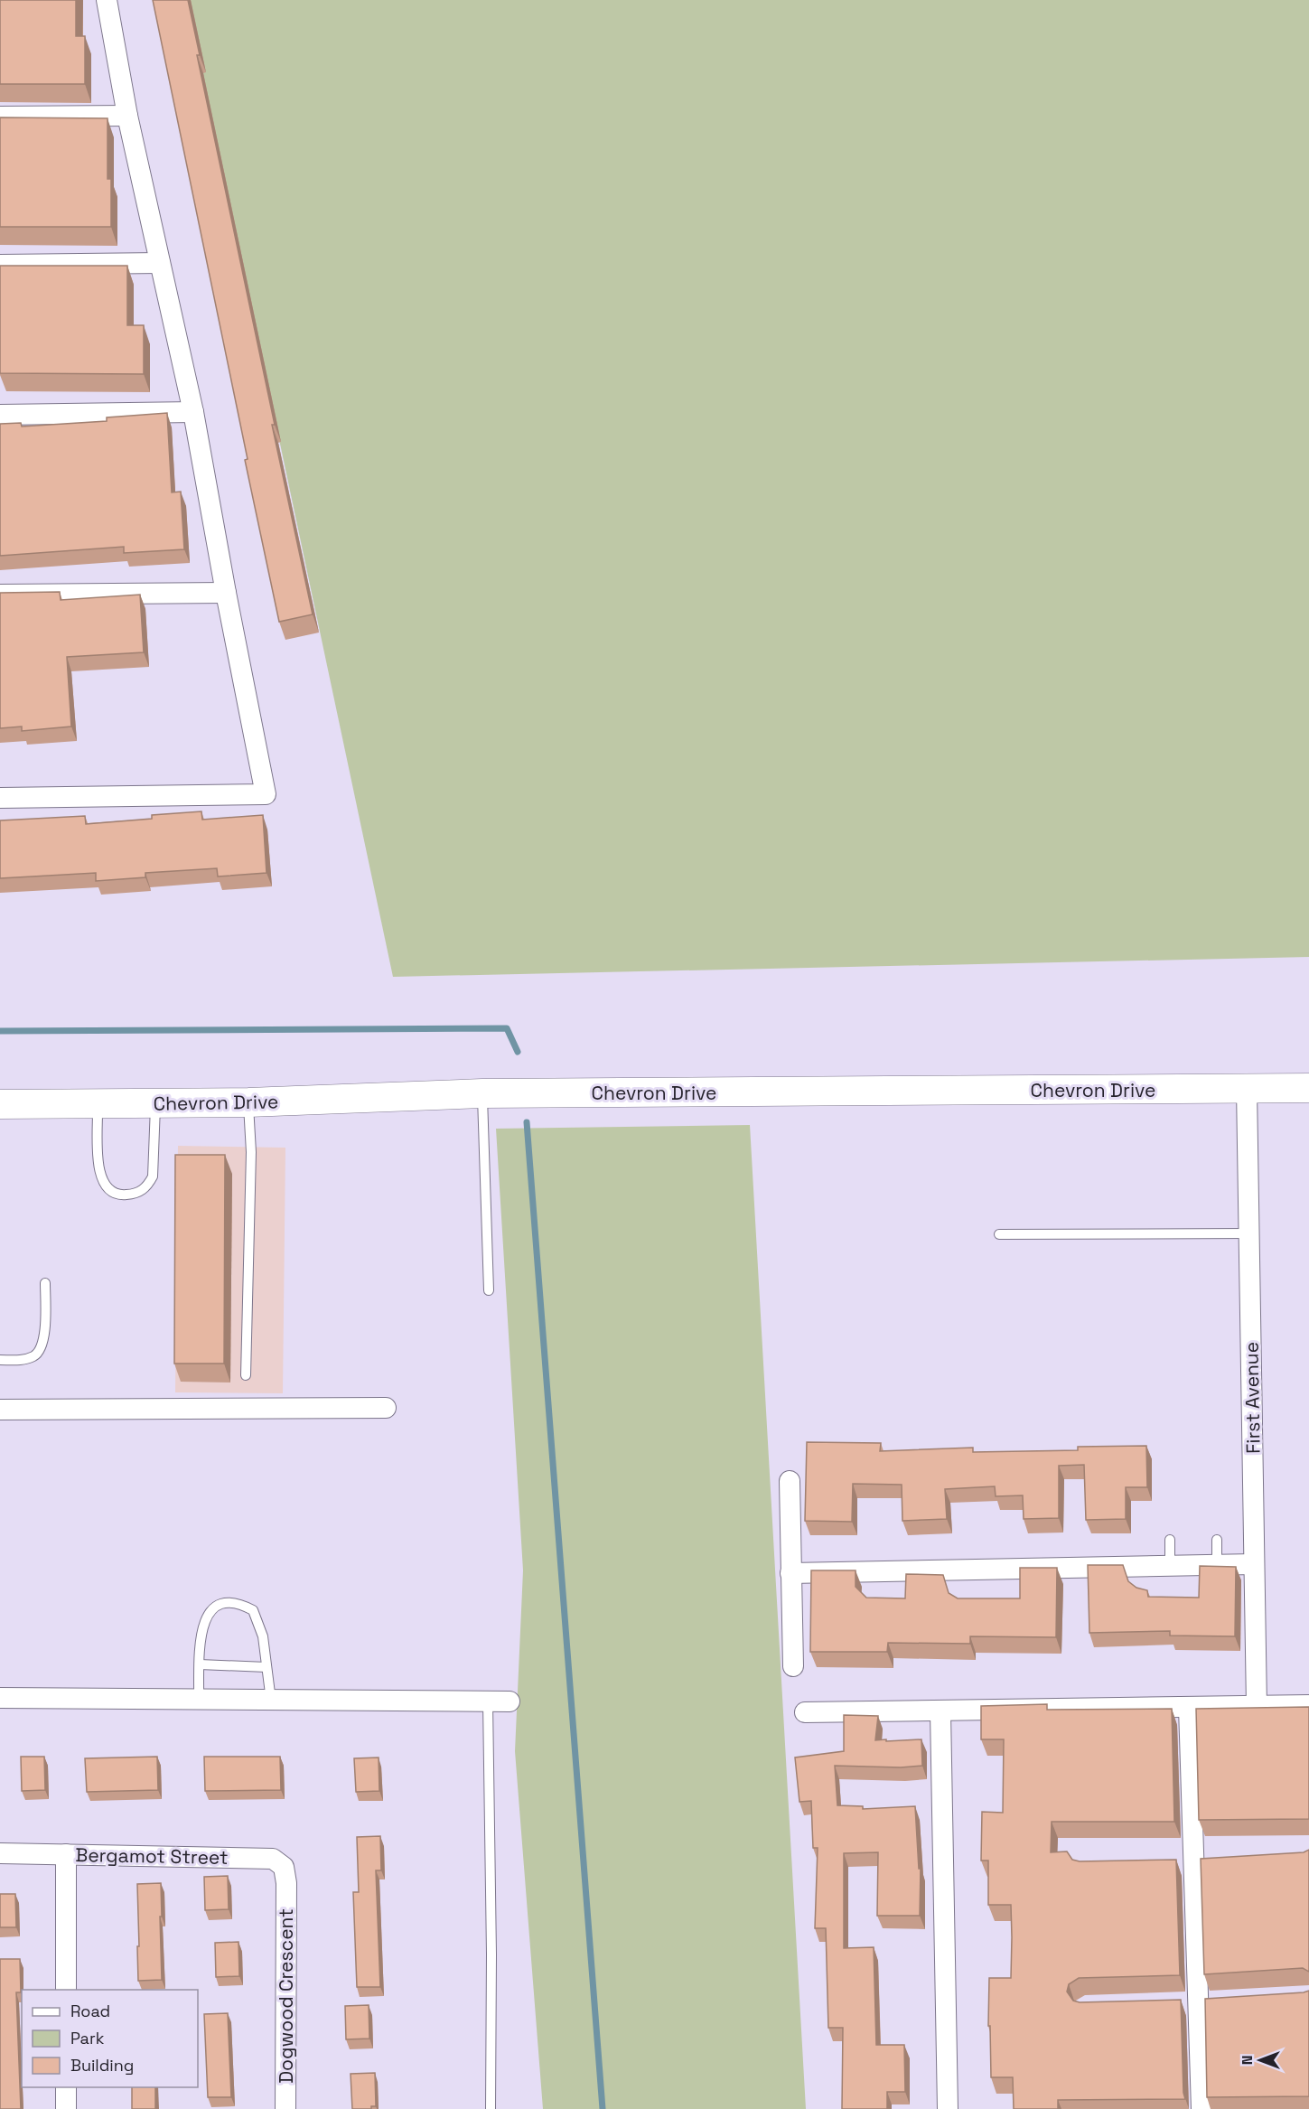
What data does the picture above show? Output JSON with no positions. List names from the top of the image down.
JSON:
{
  "streets": {
    "main road": ["Chevron Drive"],
    "street": ["First Avenue", "Bergamot Street", "Dogwood Crescent"]
  },
  "crossings": [
    ["Chevron Drive", "First Avenue"],
    ["Bergamot Street", "Dogwood Crescent"]
  ],
  "legend": ["Road", "Park", "Building"],
  "north": "left"
}
